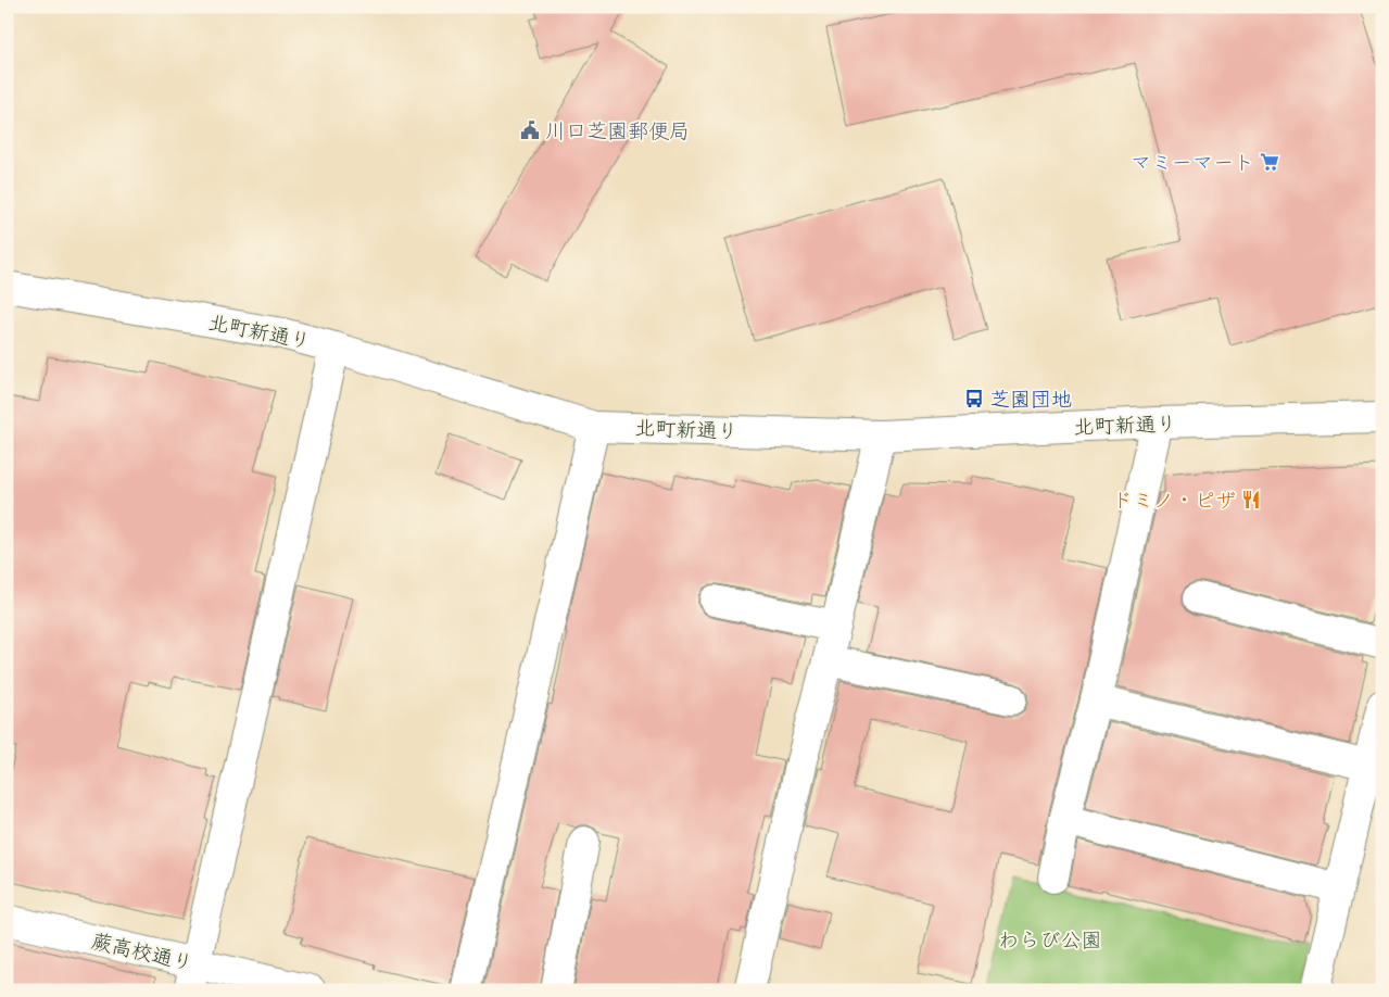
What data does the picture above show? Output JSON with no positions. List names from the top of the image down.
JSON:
{
  "streets": {
    "street": ["北町新通り", "蕨高校通り"]
  },
  "parks": ["わらび公園"],
  "places": {
    "public building": ["川口芝園郵便局"],
    "supermarket": ["マミーマート"],
    "bus stop": ["芝園団地"],
    "restaurant": ["ドミノ・ピザ"]
  }
}
